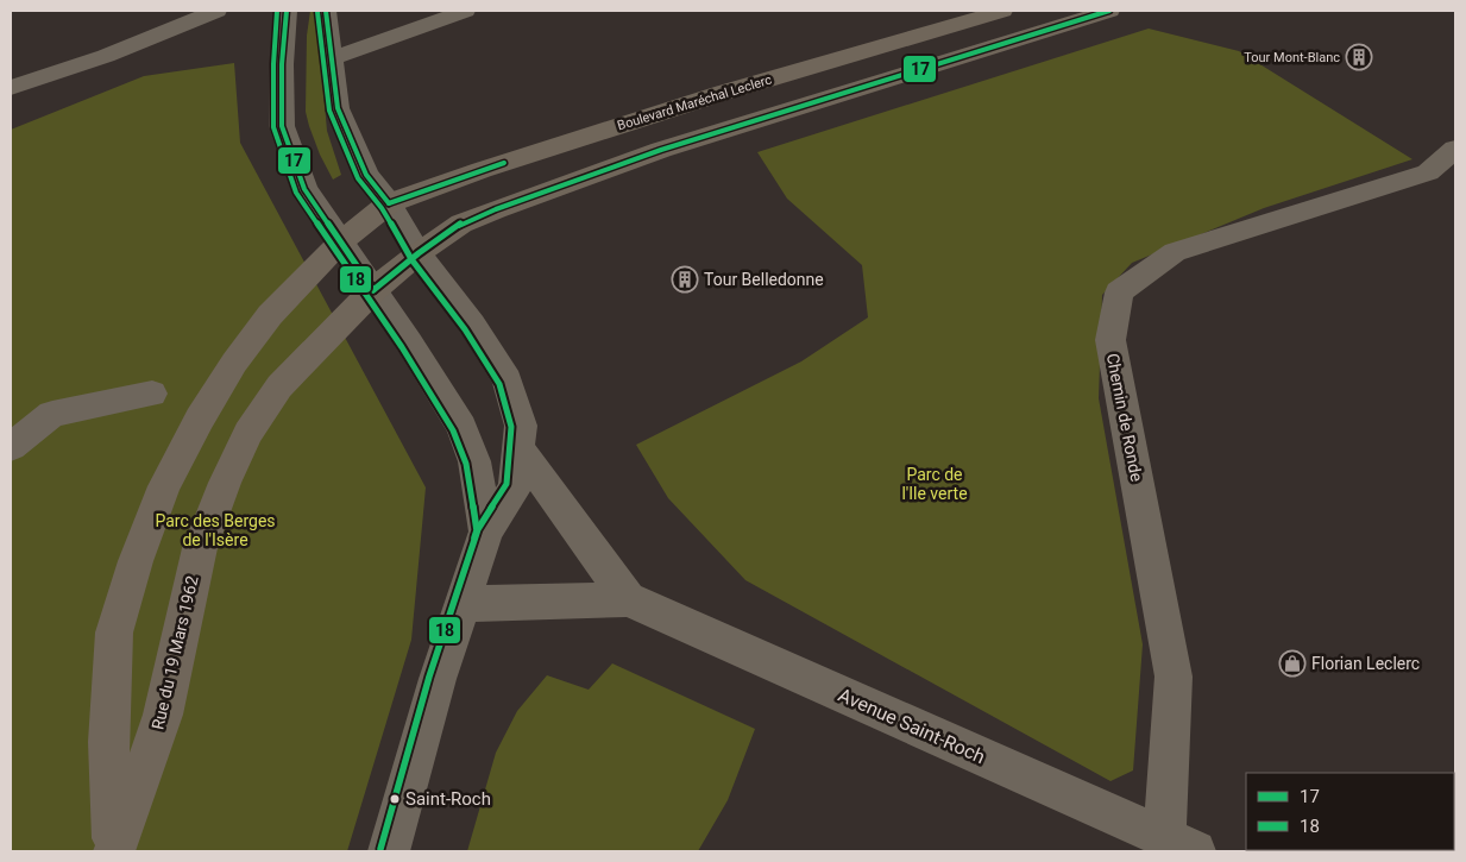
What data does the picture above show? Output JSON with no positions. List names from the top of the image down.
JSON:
{
  "streets": {
    "main road": ["Boulevard Maréchal Leclerc", "Rue du 19 Mars 1962"],
    "street": ["Chemin de Ronde", "Avenue Saint-Roch"]
  },
  "crossings": [
    ["Boulevard Maréchal Leclerc", "Rue du 19 Mars 1962"],
    ["Chemin de Ronde", "Avenue Saint-Roch"]
  ],
  "parks": ["Parc de l'Ile verte", "Parc des Berges de l'Isère"],
  "places": {
    "building": ["Tour Mont-Blanc", "Tour Belledonne"],
    "shop": ["Florian Leclerc"],
    "other": ["Saint-Roch"]
  },
  "lines": ["transit line 17", "transit line 18"],
  "legend": ["17", "18"]
}
